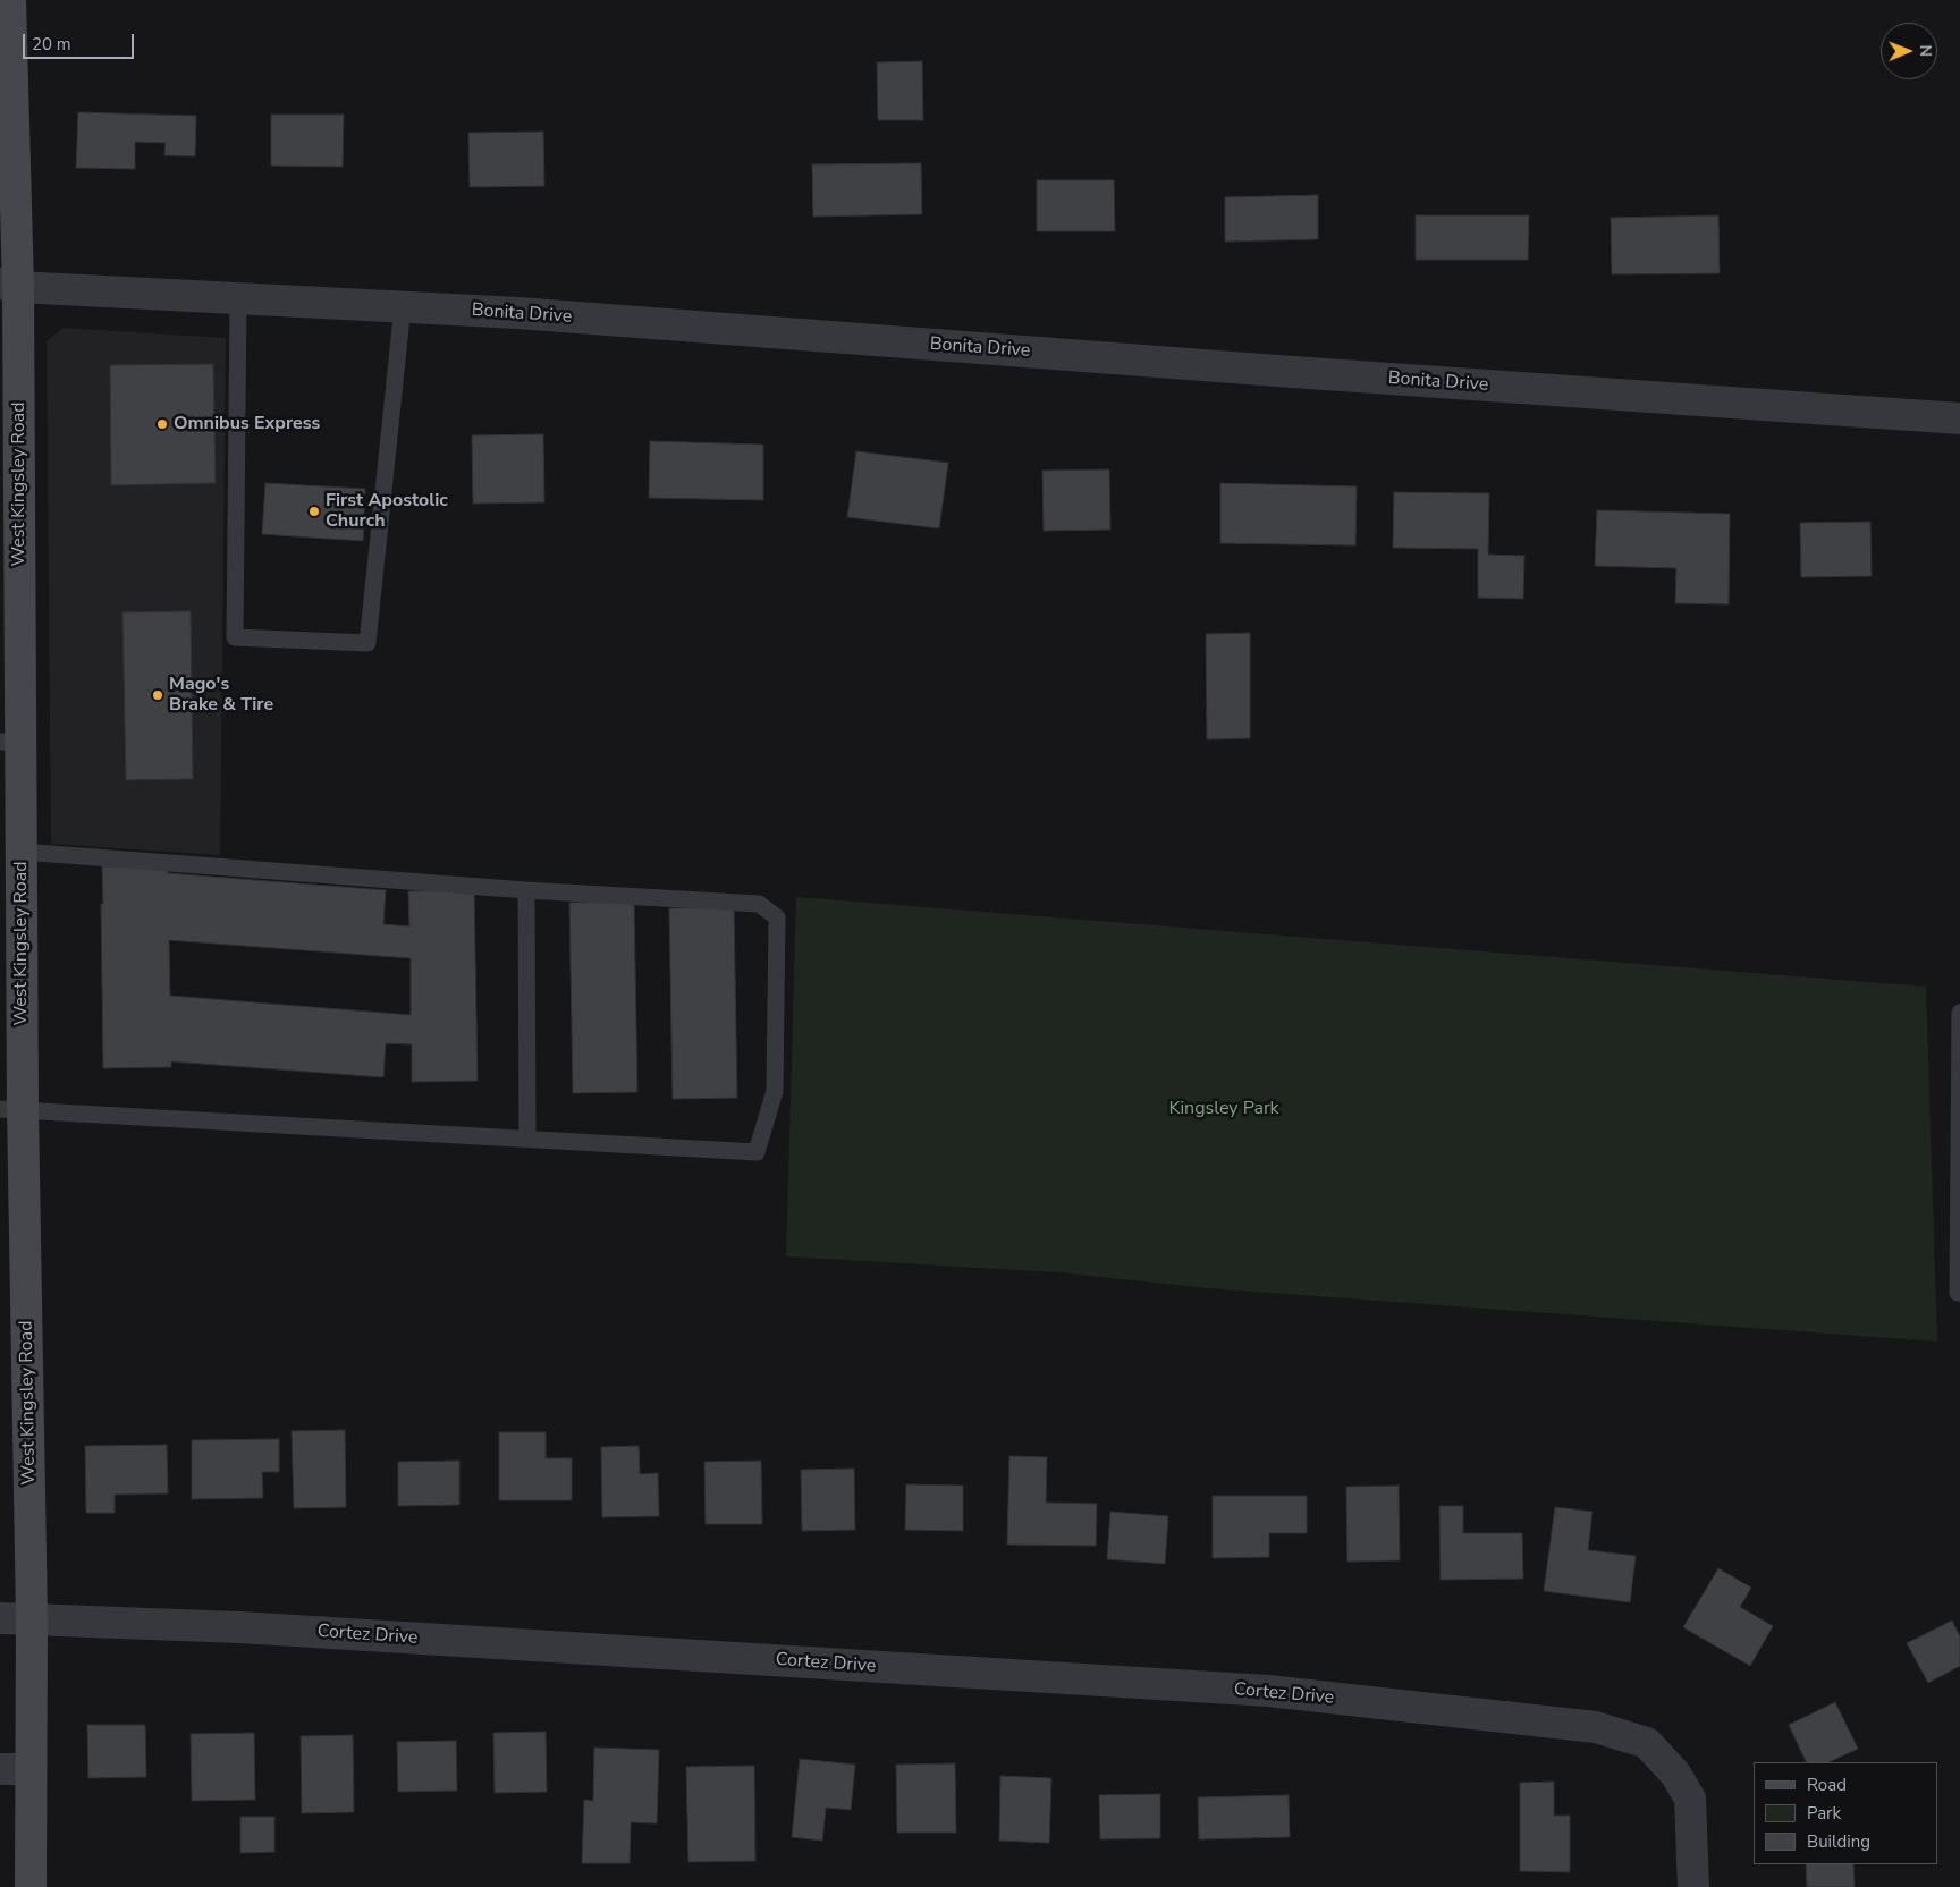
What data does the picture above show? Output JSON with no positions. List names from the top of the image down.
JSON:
{
  "streets": {
    "main road": ["West Kingsley Road"],
    "street": ["Bonita Drive", "Cortez Drive"]
  },
  "crossings": [
    ["Bonita Drive", "West Kingsley Road"],
    ["West Kingsley Road", "Cortez Drive"]
  ],
  "parks": ["Kingsley Park"],
  "places": ["Omnibus Express", "First Apostolic Church", "Mago's Brake & Tire"],
  "legend": ["Road", "Park", "Building"],
  "scale_bar": "20 m",
  "north": "right"
}
